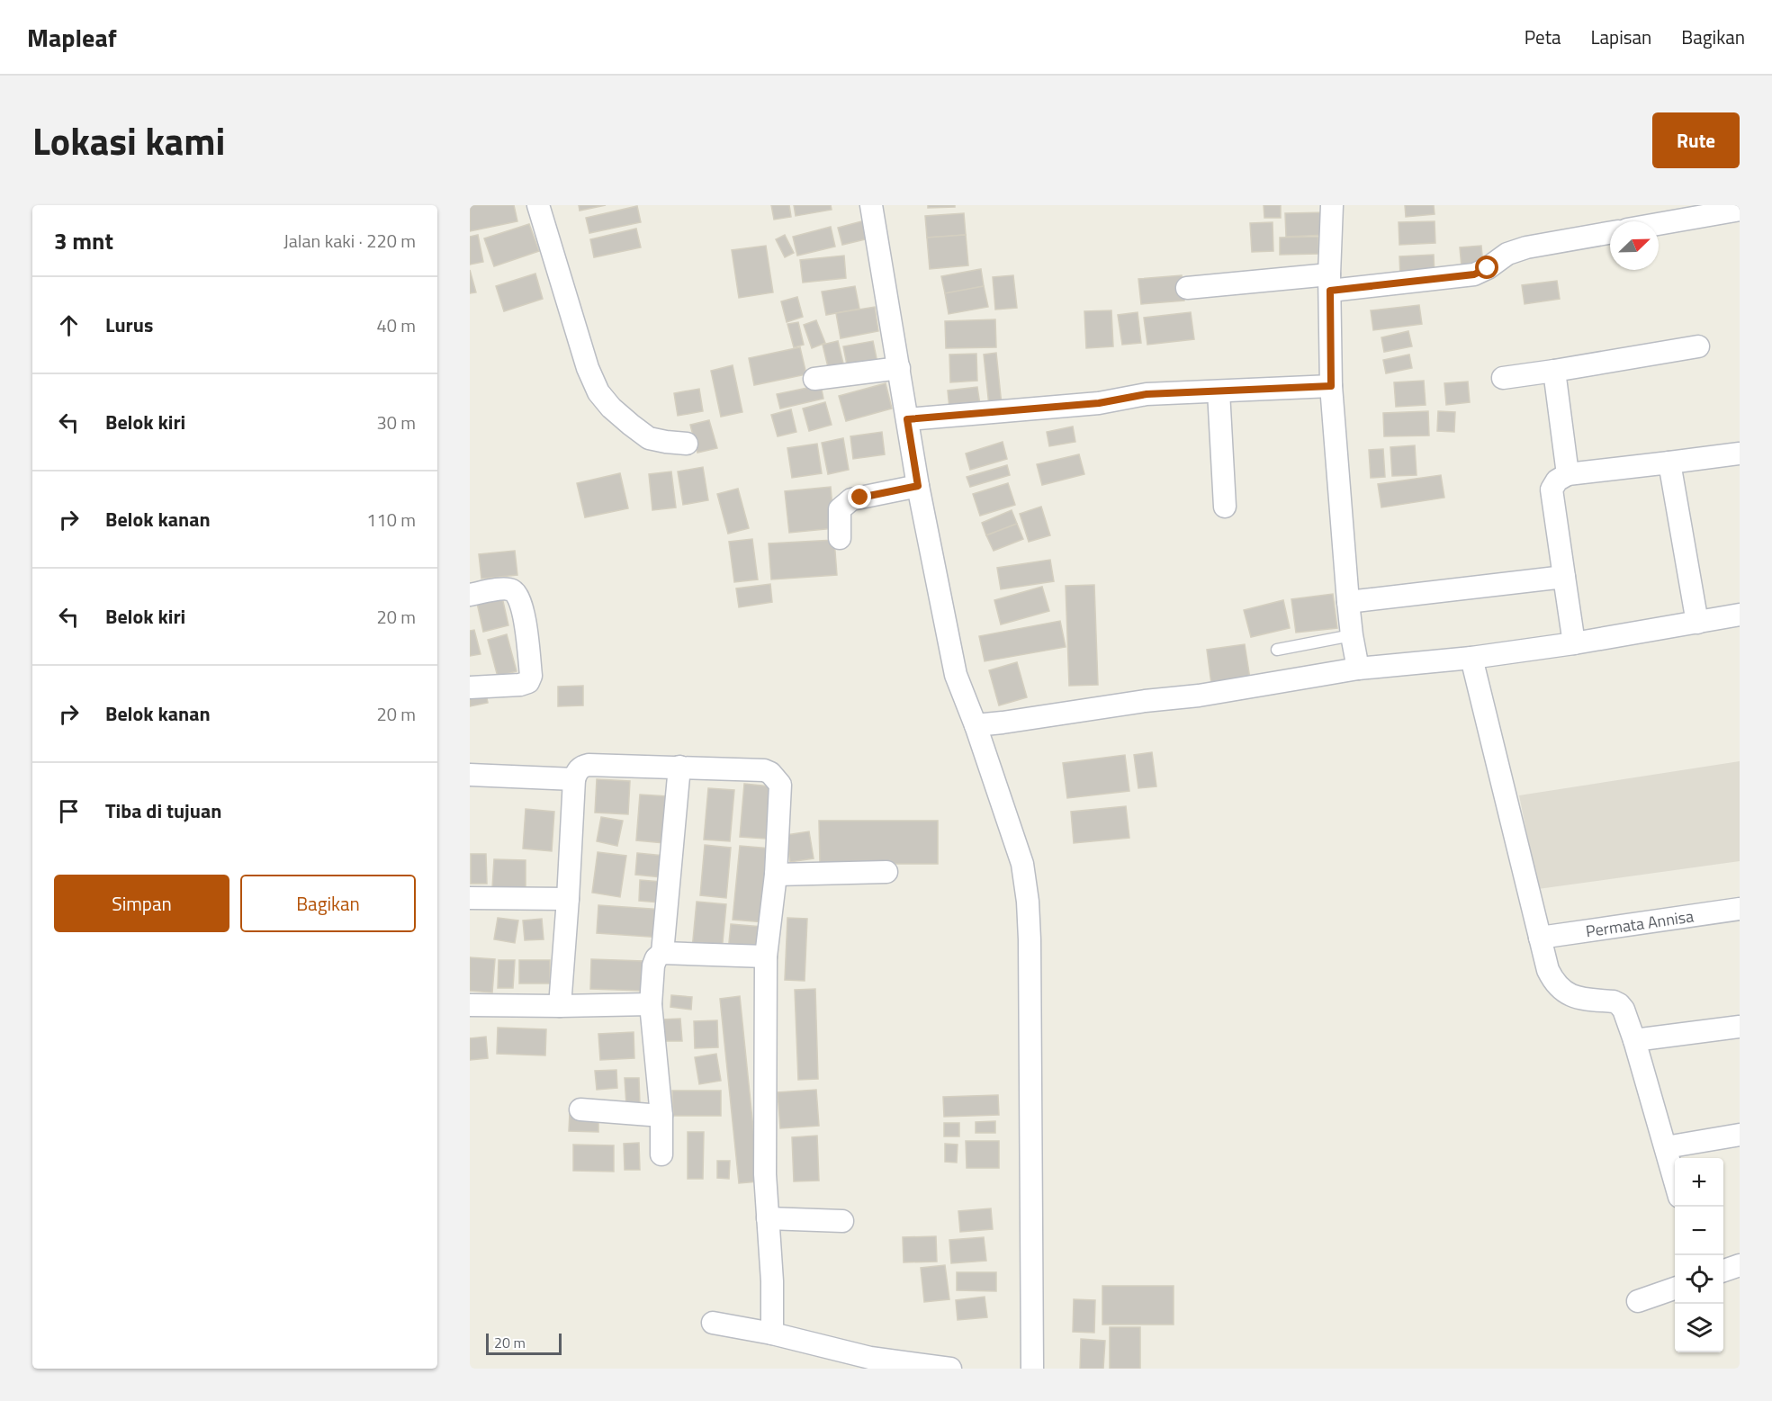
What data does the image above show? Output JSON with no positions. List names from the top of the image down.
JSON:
{
  "streets": {
    "street": ["Permata Annisa"]
  },
  "scale_bar": "20 m",
  "north": "top right",
  "page": {
    "header": "Mapleaf",
    "nav": ["Peta", "Lapisan", "Bagikan"],
    "title": "Lokasi kami",
    "buttons": [
      "Rute",
      ["Simpan", "Bagikan"]
    ],
    "heading": ["3 mnt", "Jalan kaki · 220 m"],
    "list": [
      ["Lurus", "40 m"],
      ["Belok kiri", "30 m"],
      ["Belok kanan", "110 m"],
      ["Belok kiri", "20 m"],
      ["Belok kanan", "20 m"],
      "Tiba di tujuan"
    ],
    "map_buttons": ["+", "−"],
    "scale": "20 m"
  }
}
